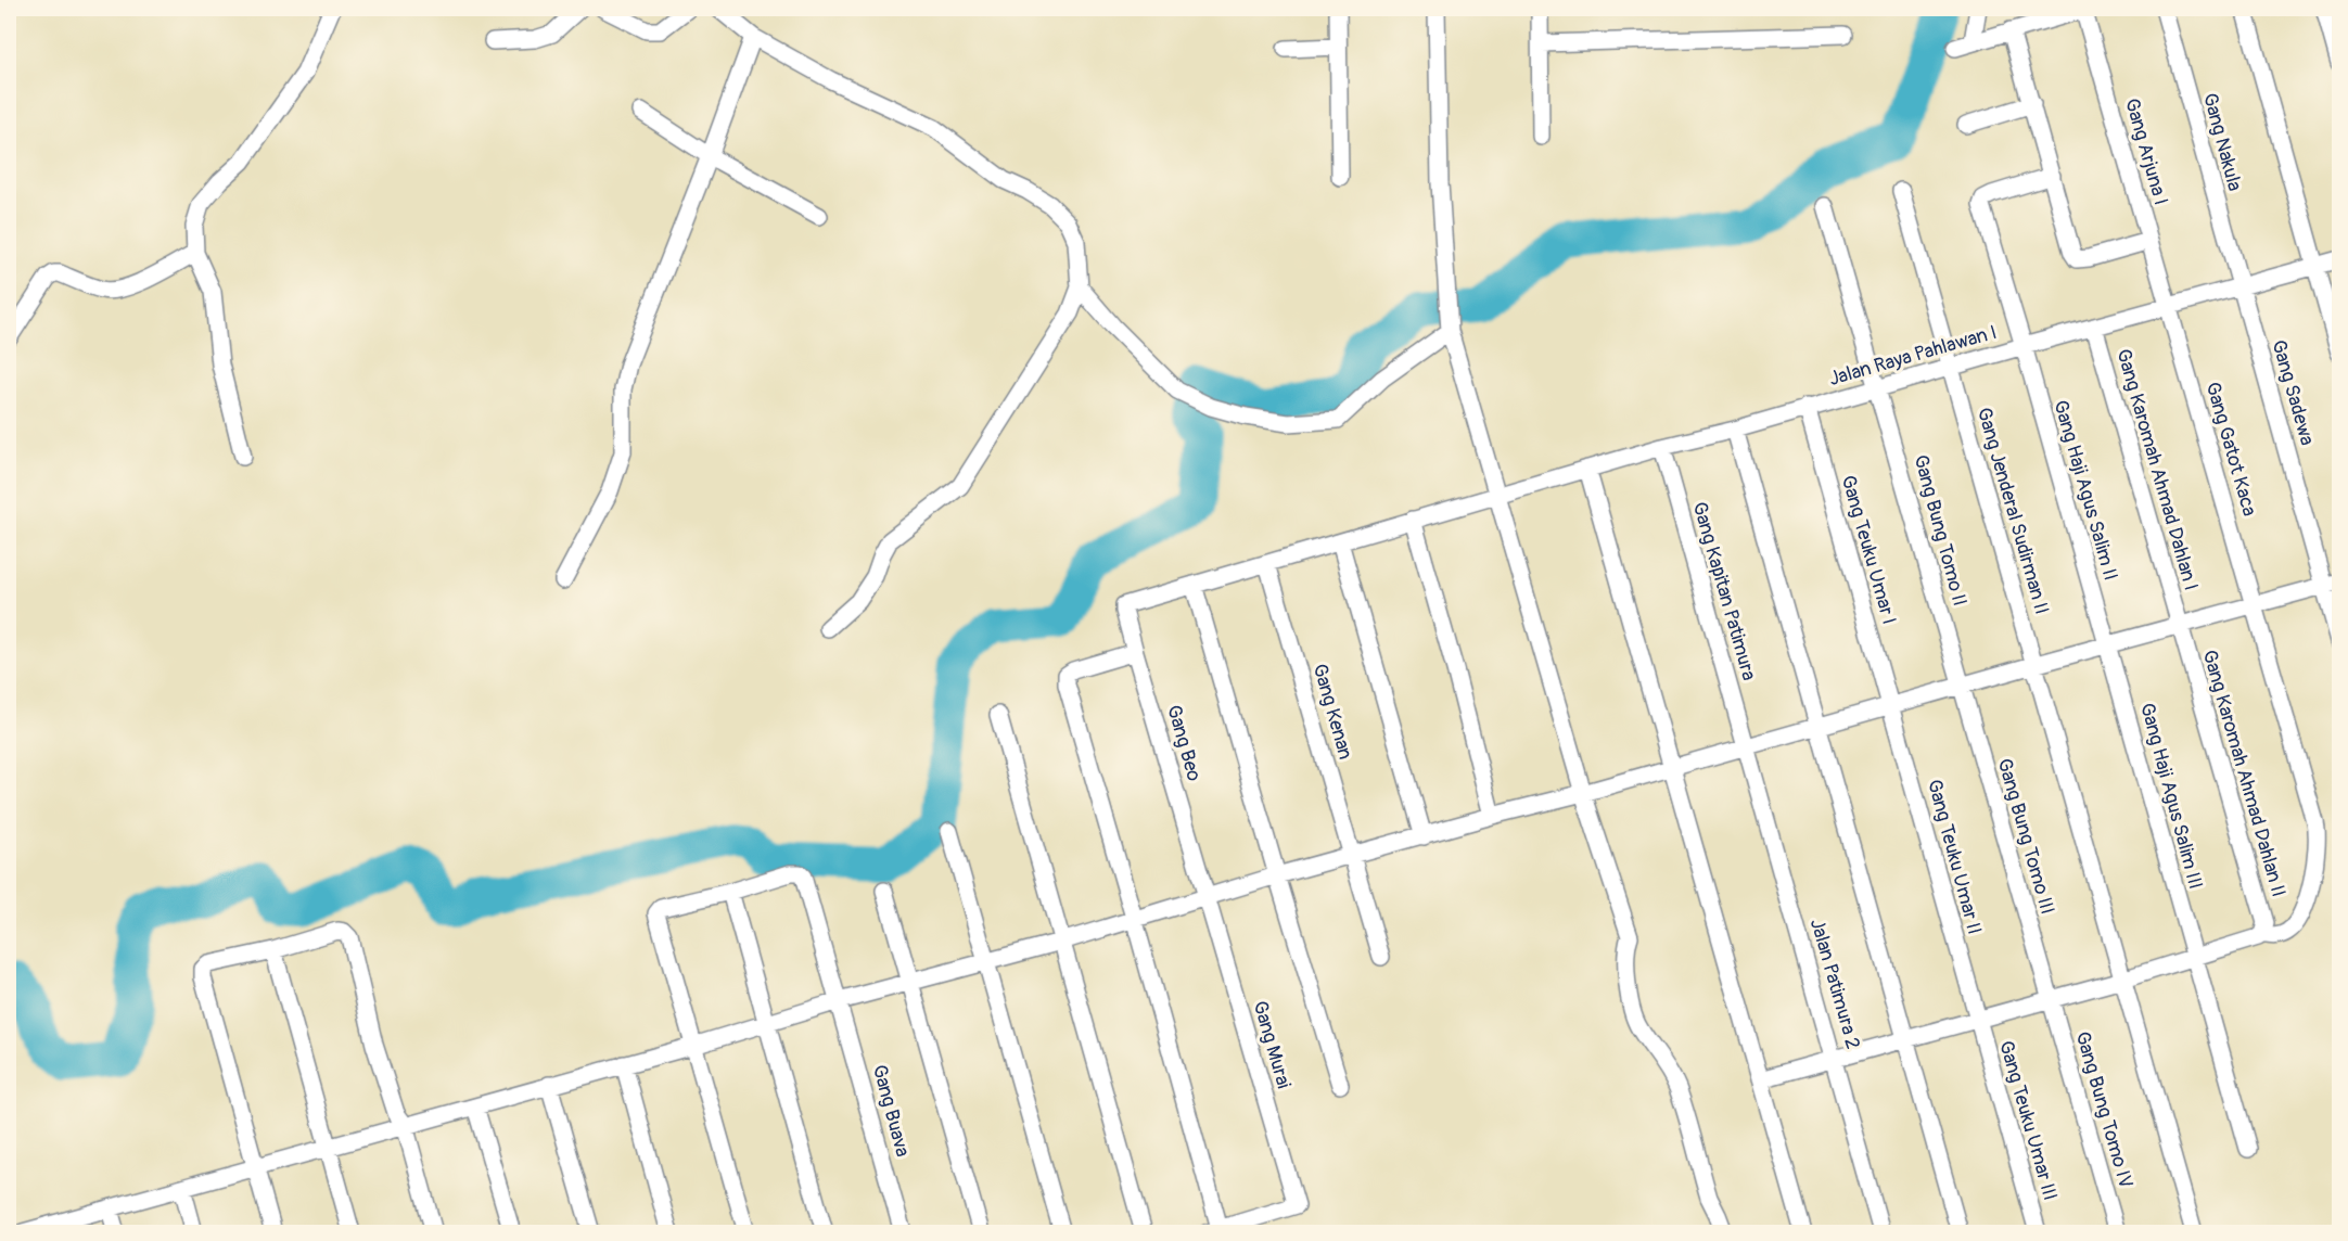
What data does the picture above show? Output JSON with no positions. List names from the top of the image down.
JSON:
{
  "streets": {
    "street": [
      "Gang Nakula",
      "Gang Arjuna I",
      "Jalan Raya Pahlawan I",
      "Gang Sadewa",
      "Gang Gatot Kaca",
      "Gang Karomah Ahmad Dahlan I",
      "Gang Haji Agus Salim II",
      "Gang Jenderal Sudirman II",
      "Gang Bung Tomo II",
      "Gang Teuku Umar I",
      "Gang Kapitan Patimura",
      "Gang Kenan",
      "Gang Beo",
      "Gang Karomah Ahmad Dahlan II",
      "Gang Haji Agus Salim III",
      "Gang Bung Tomo III",
      "Gang Teuku Umar II",
      "Jalan Patimura 2",
      "Gang Murai",
      "Gang Bung Tomo IV",
      "Gang Buava",
      "Gang Teuku Umar III"
    ]
  },
  "crossings": [
    ["Gang Nakula", "Jalan Raya Pahlawan I"],
    ["Gang Nakula", "Gang Sadewa"],
    ["Gang Arjuna I", "Jalan Raya Pahlawan I"],
    ["Gang Arjuna I", "Gang Gatot Kaca"],
    ["Jalan Raya Pahlawan I", "Gang Sadewa"],
    ["Jalan Raya Pahlawan I", "Gang Gatot Kaca"],
    ["Jalan Raya Pahlawan I", "Gang Karomah Ahmad Dahlan I"],
    ["Jalan Raya Pahlawan I", "Gang Haji Agus Salim II"],
    ["Jalan Raya Pahlawan I", "Gang Jenderal Sudirman II"],
    ["Jalan Raya Pahlawan I", "Gang Bung Tomo II"],
    ["Jalan Raya Pahlawan I", "Gang Teuku Umar I"],
    ["Jalan Raya Pahlawan I", "Gang Kapitan Patimura"],
    ["Jalan Raya Pahlawan I", "Gang Kenan"],
    ["Jalan Raya Pahlawan I", "Gang Beo"],
    ["Gang Gatot Kaca", "Gang Jenderal Sudirman II"],
    ["Gang Gatot Kaca", "Gang Karomah Ahmad Dahlan II"],
    ["Gang Gatot Kaca", "Gang Haji Agus Salim III"],
    ["Gang Gatot Kaca", "Gang Bung Tomo III"],
    ["Gang Gatot Kaca", "Gang Teuku Umar II"],
    ["Gang Gatot Kaca", "Jalan Patimura 2"],
    ["Gang Gatot Kaca", "Gang Bung Tomo IV"],
    ["Gang Gatot Kaca", "Gang Teuku Umar III"],
    ["Gang Karomah Ahmad Dahlan I", "Gang Karomah Ahmad Dahlan II"],
    ["Gang Haji Agus Salim II", "Gang Haji Agus Salim III"],
    ["Gang Bung Tomo II", "Gang Bung Tomo III"],
    ["Gang Teuku Umar I", "Gang Teuku Umar II"],
    ["Gang Kapitan Patimura", "Jalan Patimura 2"],
    ["Gang Beo", "Gang Murai"],
    ["Gang Bung Tomo III", "Gang Bung Tomo IV"],
    ["Gang Teuku Umar II", "Gang Teuku Umar III"]
  ]
}
